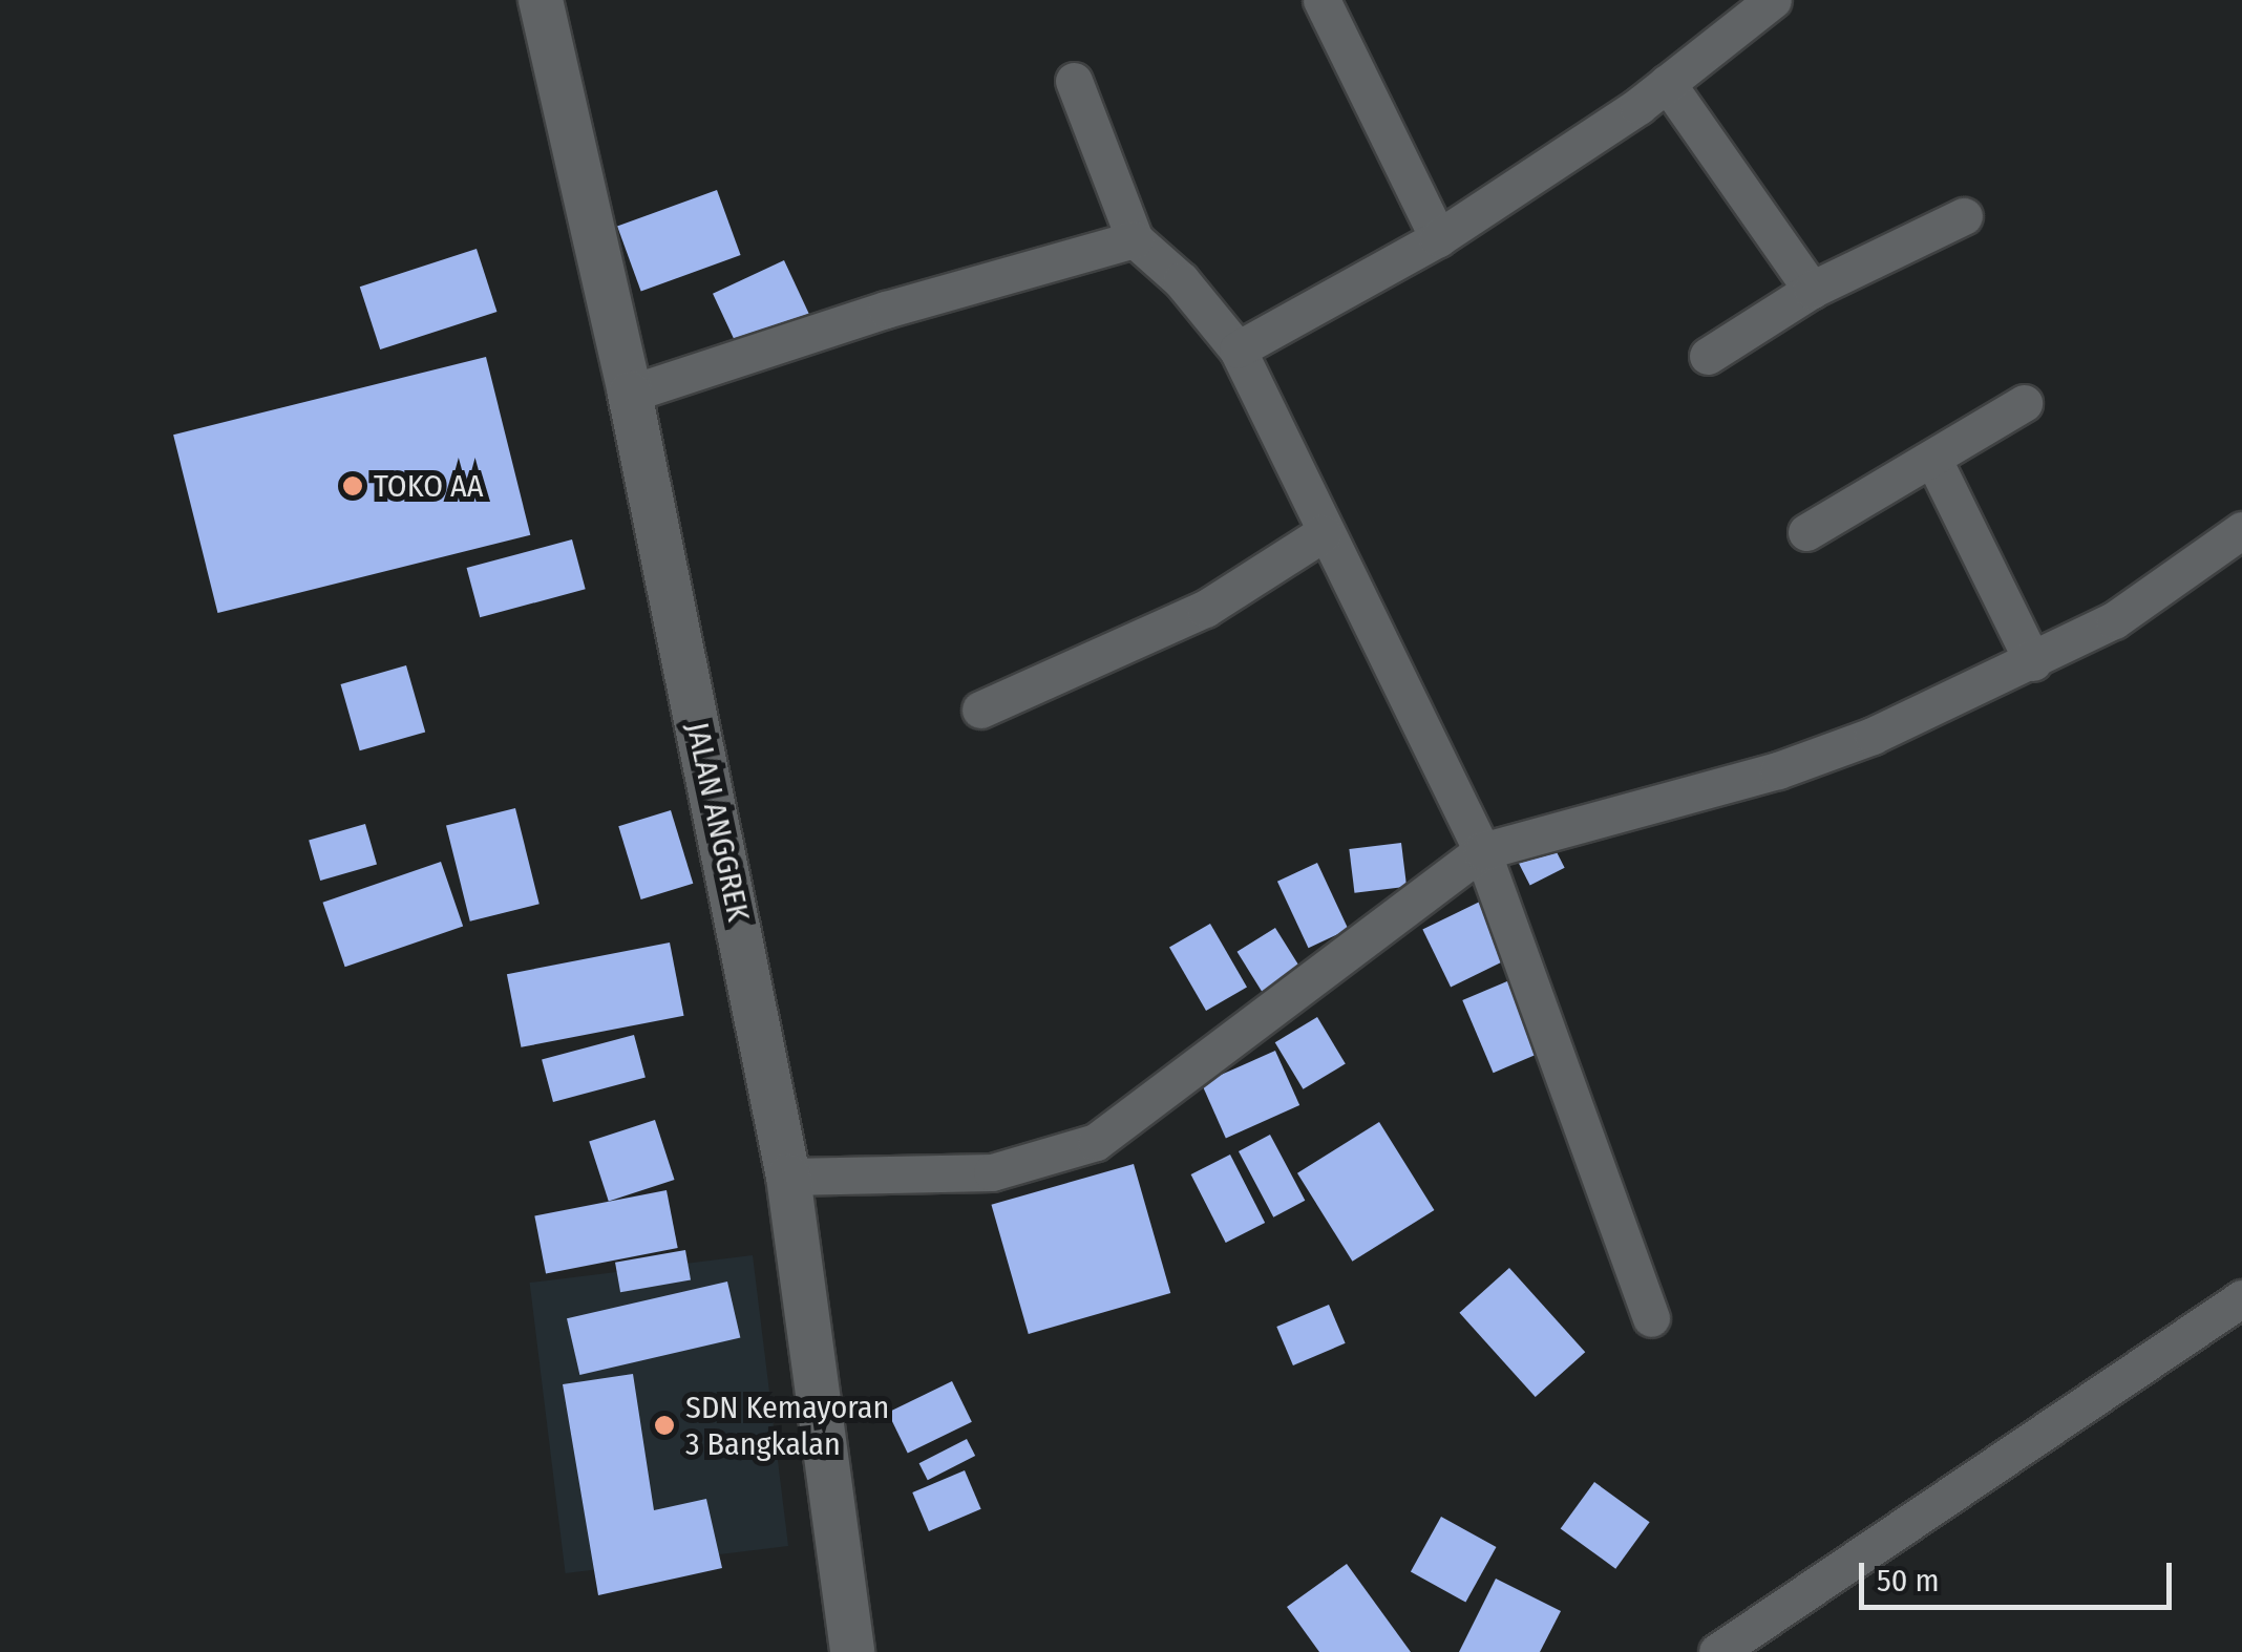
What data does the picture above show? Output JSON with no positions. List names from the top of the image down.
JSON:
{
  "streets": {
    "street": ["JALAN ANGGREK"]
  },
  "places": ["TOKO AA", "SDN Kemayoran 3 Bangkalan"],
  "scale_bar": "50 m"
}
